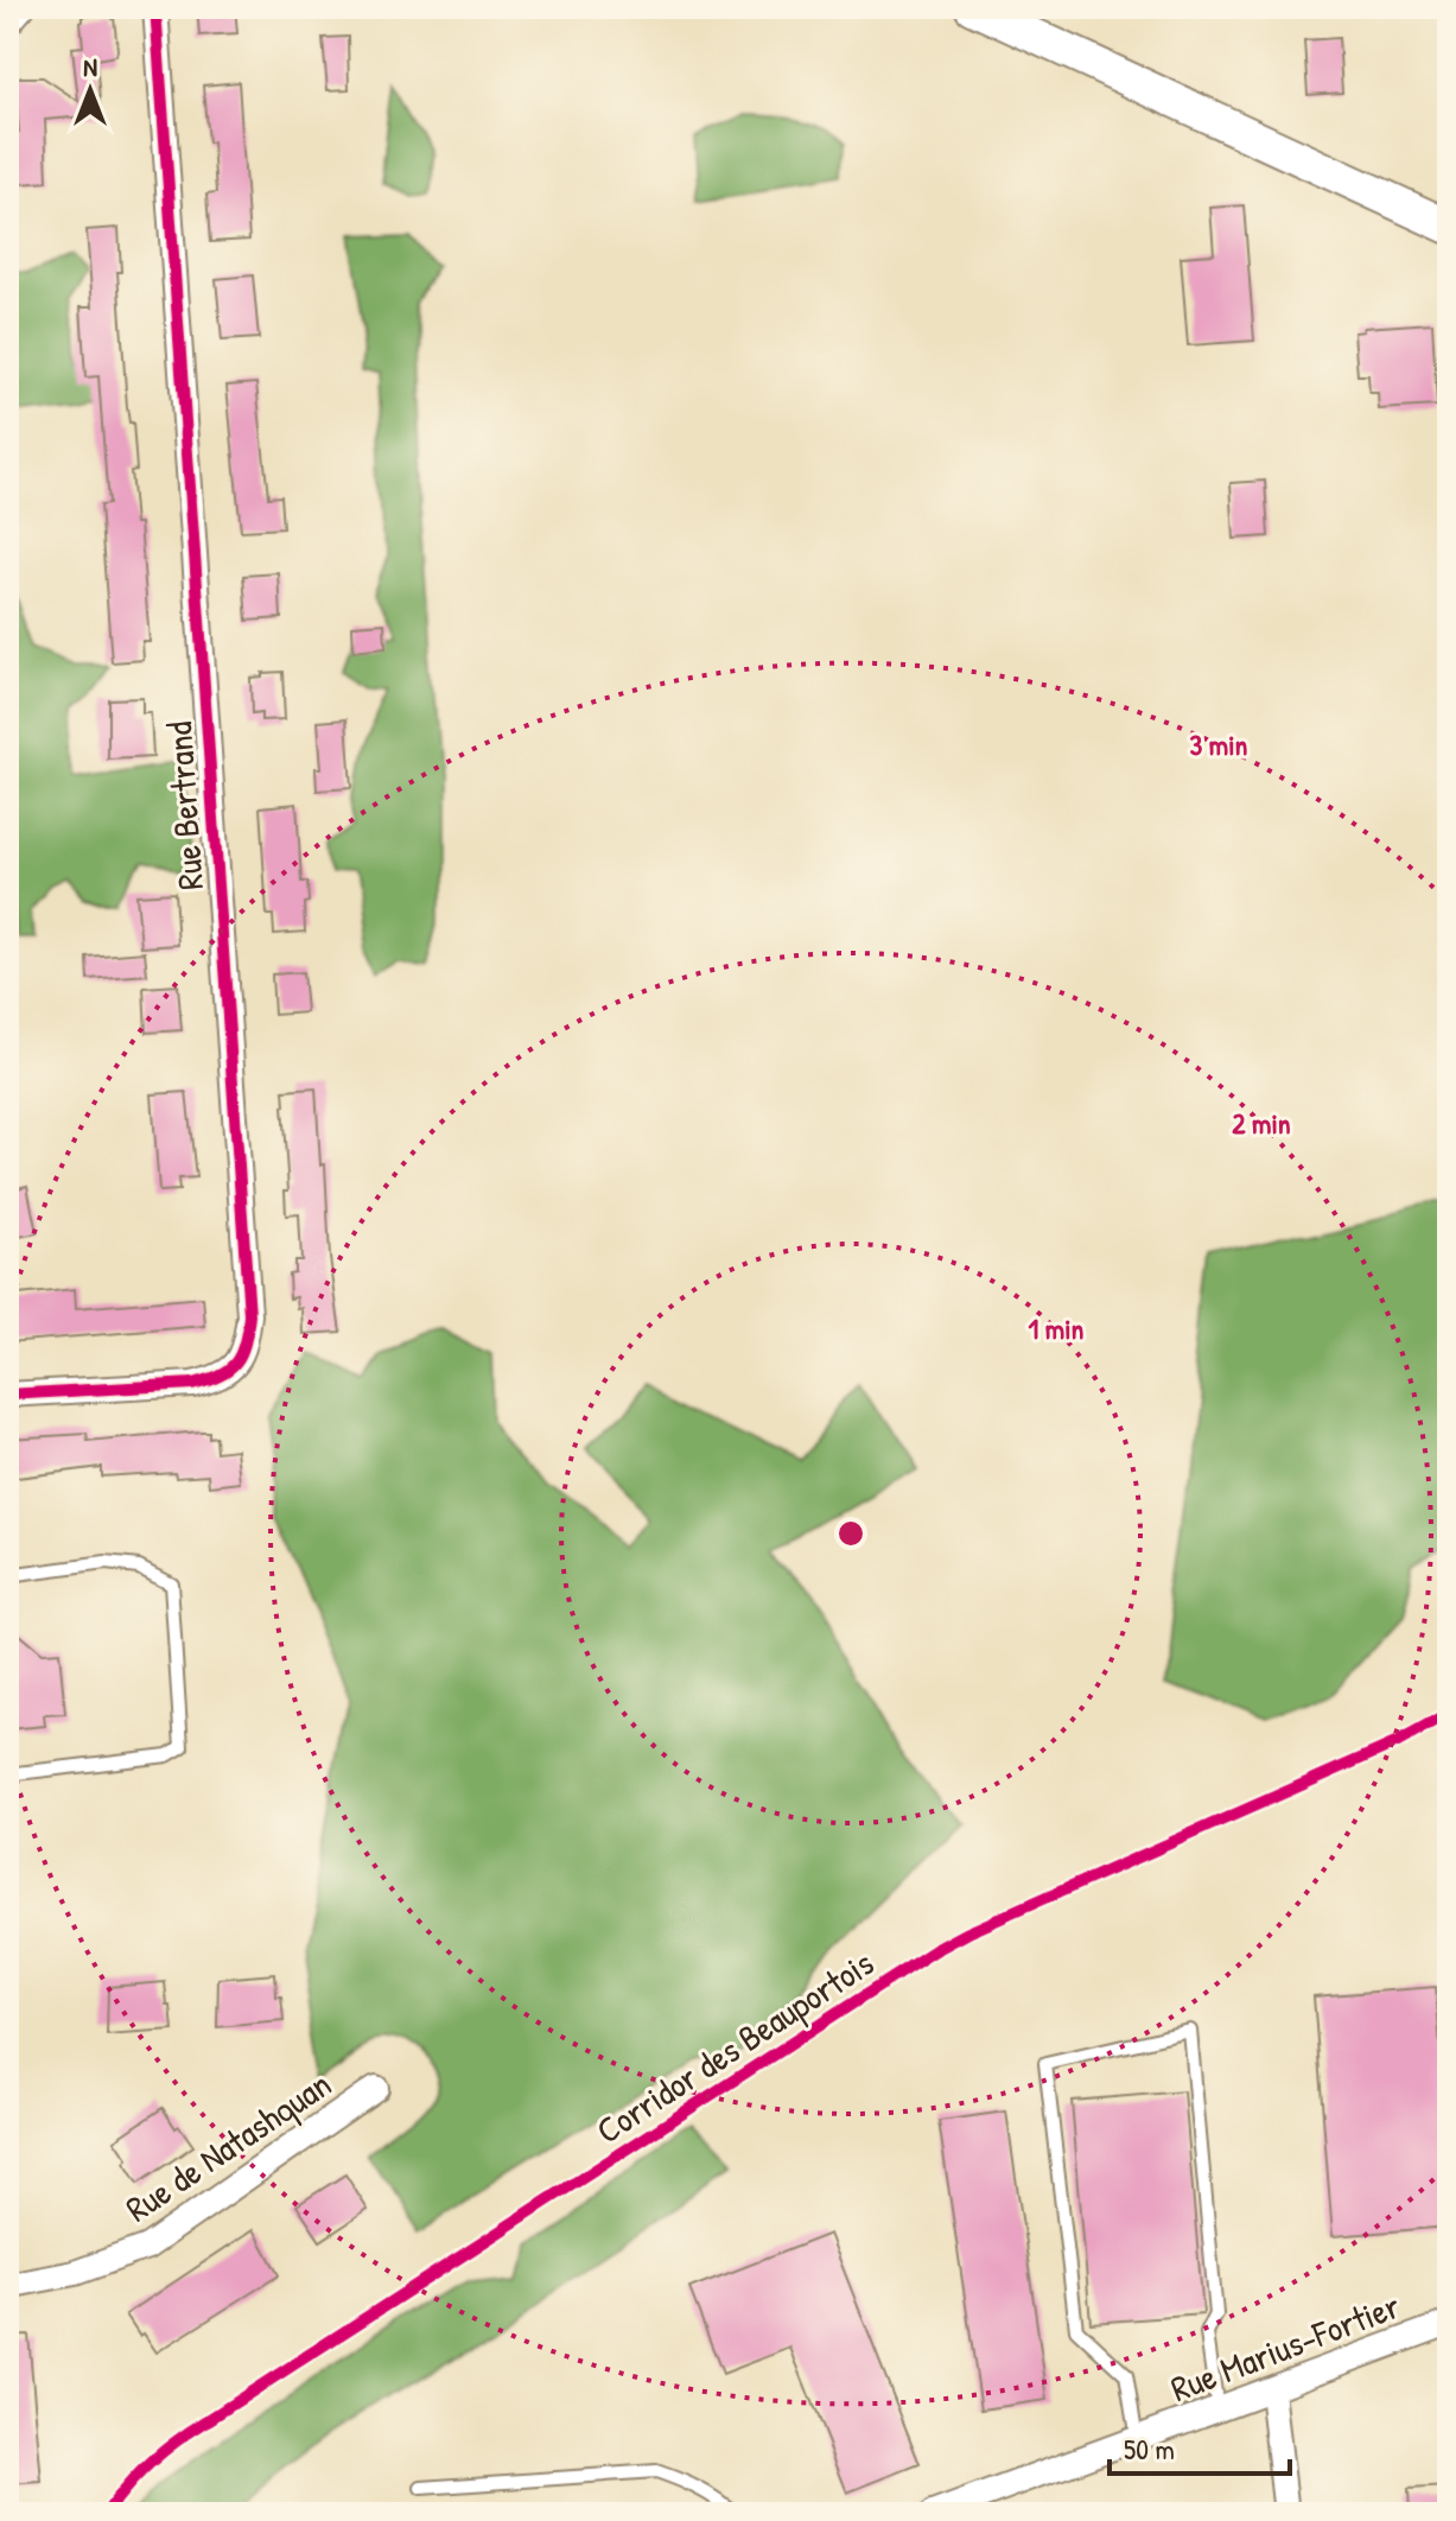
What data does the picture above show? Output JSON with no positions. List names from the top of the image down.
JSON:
{
  "streets": {
    "street": ["Rue Bertrand", "Rue de Natashquan", "Rue Marius-Fortier"],
    "cycle path": ["Corridor des Beauportois"]
  },
  "scale_bar": "50 m",
  "north": "top",
  "rings": ["3 min", "2 min", "1 min"]
}
